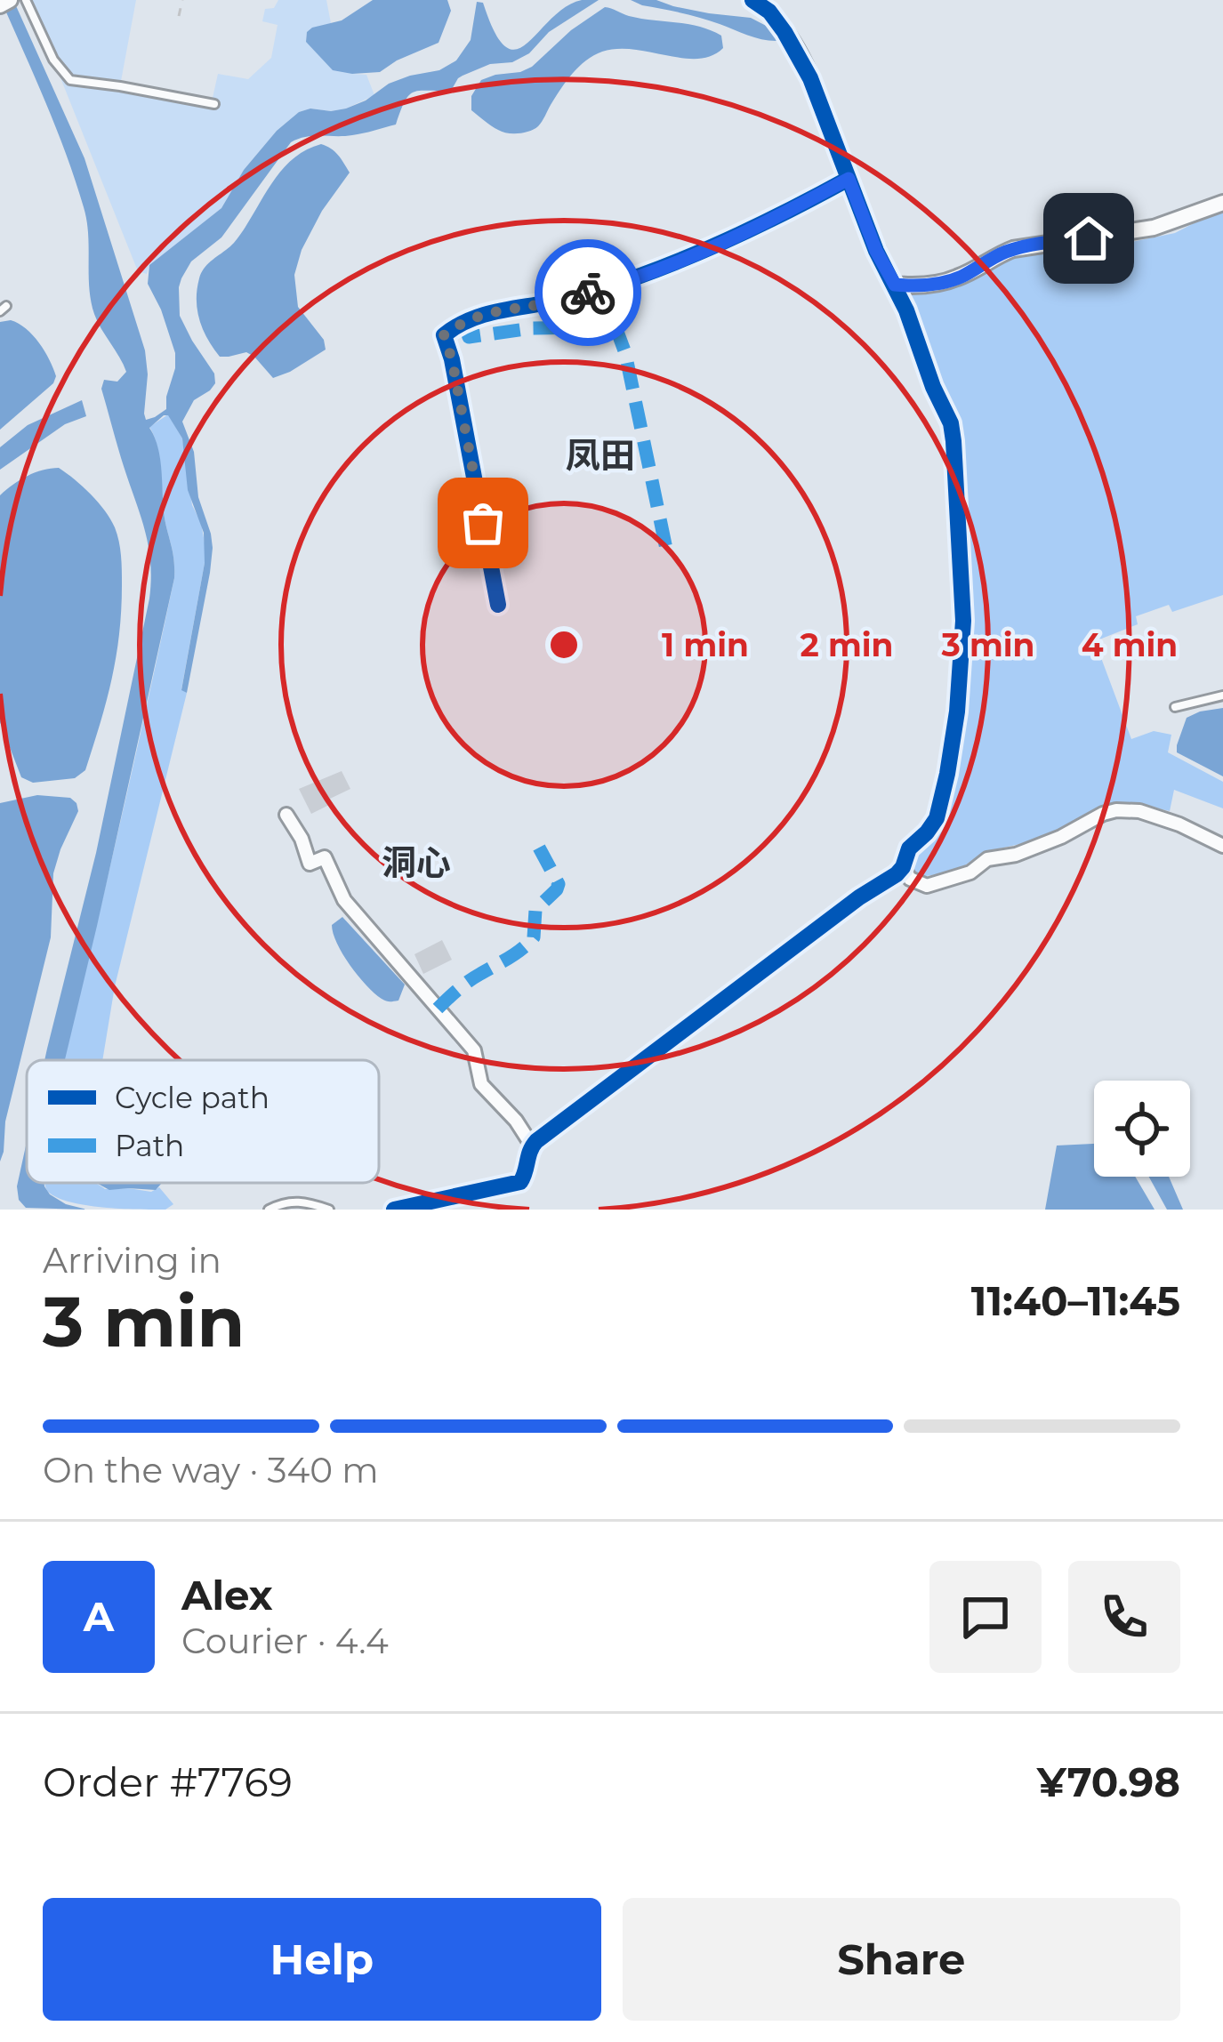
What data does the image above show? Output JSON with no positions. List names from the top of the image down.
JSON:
{
  "districts": ["凤田", "洞心"],
  "legend": ["Cycle path", "Path"],
  "page": {
    "heading": ["3 min", "Arriving in", "11:40–11:45"],
    "panel": [
      "Alex",
      "Courier · 4.4",
      "Order #7769",
      "¥70.98"
    ],
    "bar": "On the way · 340 m",
    "round": "A",
    "buttons": ["Help", "Share"]
  },
  "rings": [
    "1 min",
    "2 min",
    "3 min",
    "4 min"
  ]
}
